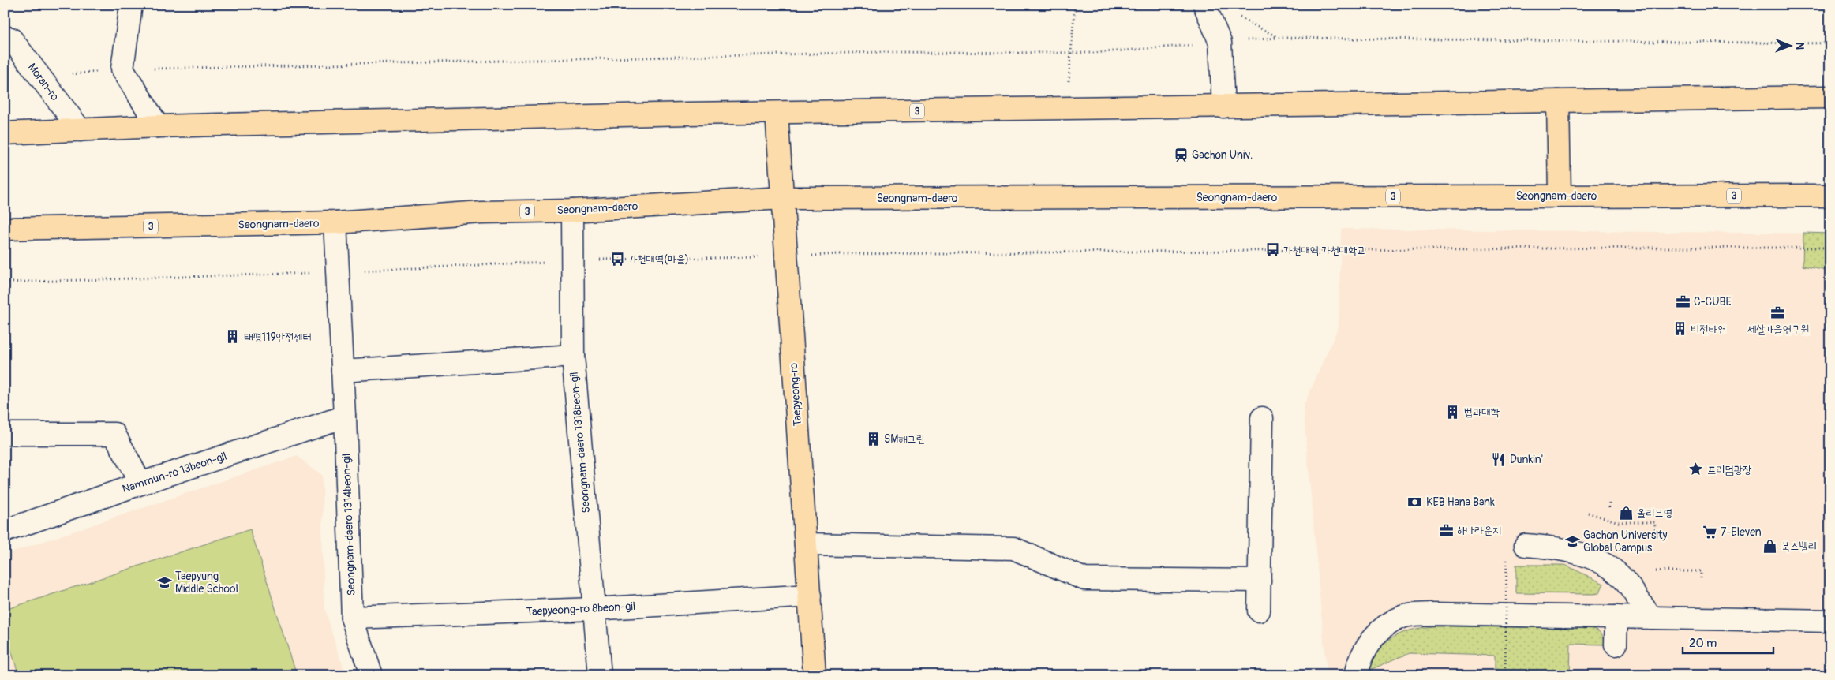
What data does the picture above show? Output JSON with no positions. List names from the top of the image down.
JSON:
{
  "streets": {
    "main road": ["3", "Seongnam-daero", "Taepyeong-ro"],
    "street": [
      "Moran-ro",
      "Seongnam-daero 1318beon-gil",
      "Nammun-ro 13beon-gil",
      "Seongnam-daero 1314beon-gil",
      "Taepyeong-ro 8beon-gil"
    ]
  },
  "crossings": [
    ["Moran-ro", "3"],
    ["3", "Taepyeong-ro"],
    ["Seongnam-daero", "Taepyeong-ro"],
    ["Seongnam-daero", "Seongnam-daero 1318beon-gil"],
    ["Seongnam-daero", "Seongnam-daero 1314beon-gil"],
    ["Taepyeong-ro", "Taepyeong-ro 8beon-gil"],
    ["Seongnam-daero 1318beon-gil", "Taepyeong-ro 8beon-gil"],
    ["Nammun-ro 13beon-gil", "Seongnam-daero 1314beon-gil"],
    ["Seongnam-daero 1314beon-gil", "Taepyeong-ro 8beon-gil"]
  ],
  "places": {
    "station": ["Gachon Univ."],
    "bus stop": ["가천대역.가천대학교", "가천대역(마을)"],
    "office": ["C-CUBE", "세살마을연구원", "하나라운지"],
    "building": [
      "비전타워",
      "태평119안전센터",
      "법과대학",
      "SM해그린"
    ],
    "restaurant": ["Dunkin'"],
    "place": ["프리덤광장"],
    "bank": ["KEB Hana Bank"],
    "shop": ["올리브영", "북스밸리"],
    "supermarket": ["7-Eleven"],
    "school or university": ["Gachon University Global Campus", "Taepyung Middle School"]
  },
  "scale_bar": "20 m",
  "north": "right"
}
